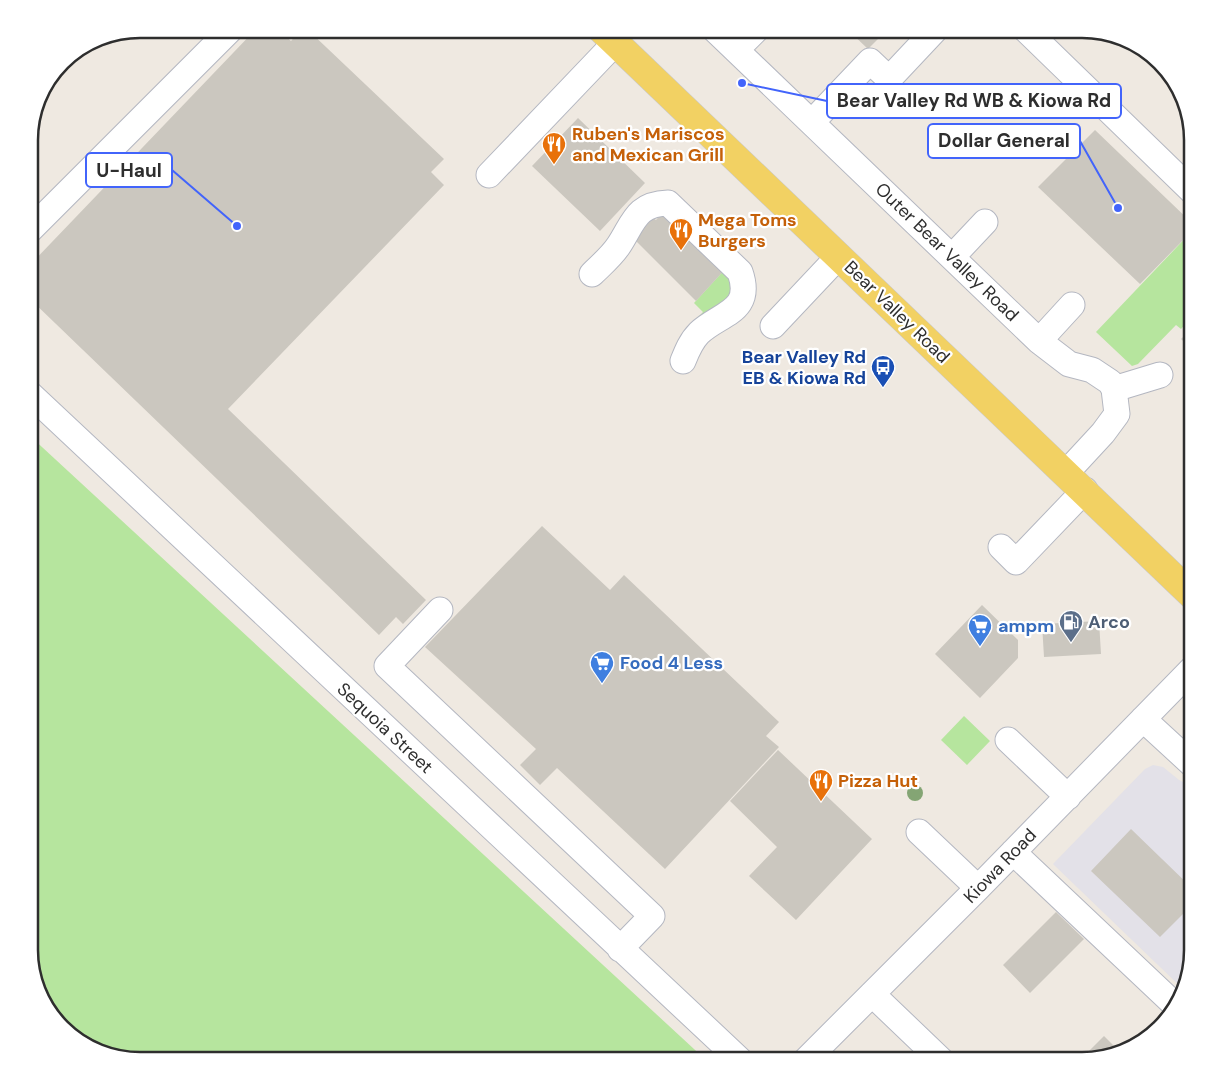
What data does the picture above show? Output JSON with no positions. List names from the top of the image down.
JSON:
{
  "streets": {
    "main road": ["Bear Valley Road"],
    "street": ["Outer Bear Valley Road", "Sequoia Street", "Kiowa Road"]
  },
  "places": {
    "other": ["Bear Valley Rd WB & Kiowa Rd", "Dollar General", "U-Haul"],
    "restaurant": ["Ruben's Mariscos and Mexican Grill", "Mega Toms Burgers", "Pizza Hut"],
    "bus stop": ["Bear Valley Rd EB & Kiowa Rd"],
    "fuel station": ["Arco"],
    "supermarket": ["ampm", "Food 4 Less"]
  }
}
